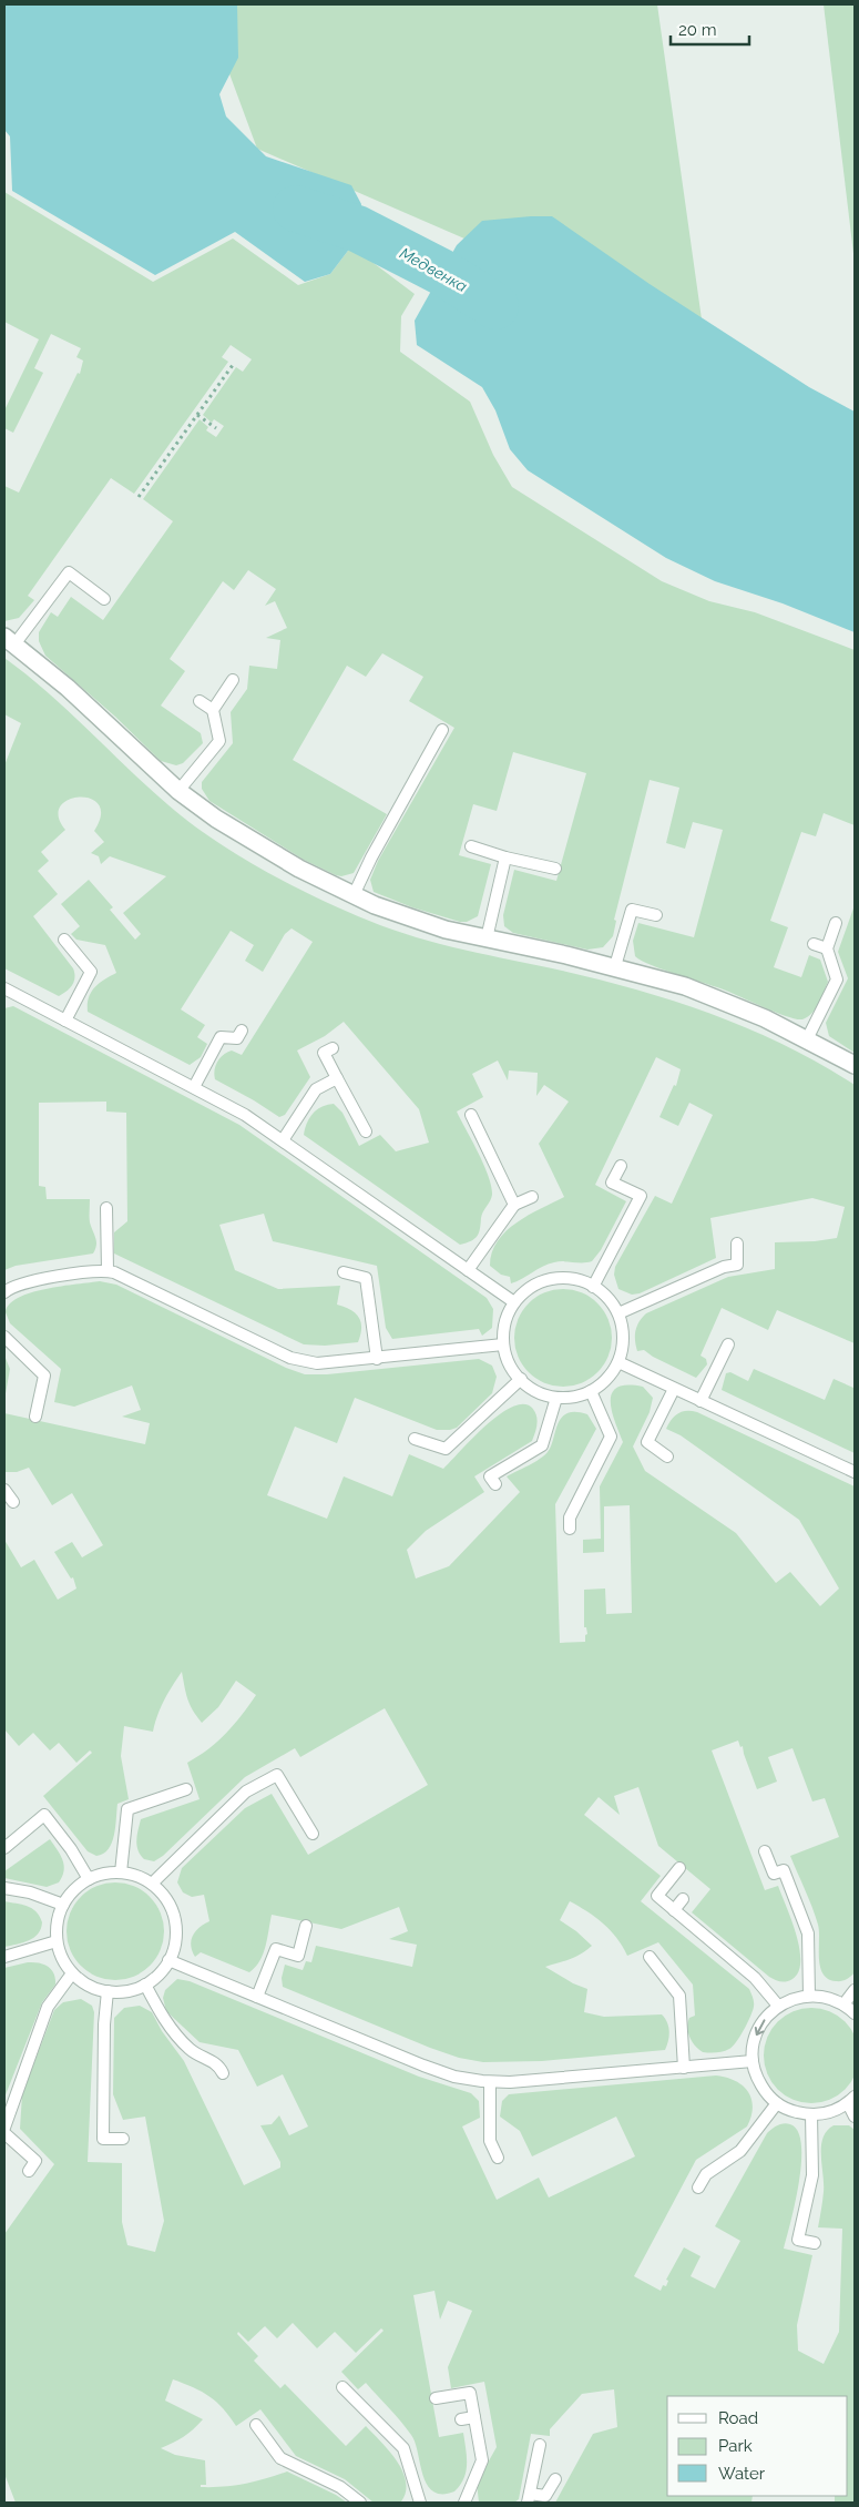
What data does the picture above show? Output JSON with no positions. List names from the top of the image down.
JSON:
{
  "water": ["Медвенка"],
  "legend": ["Road", "Park", "Water"],
  "scale_bar": "20 m"
}
